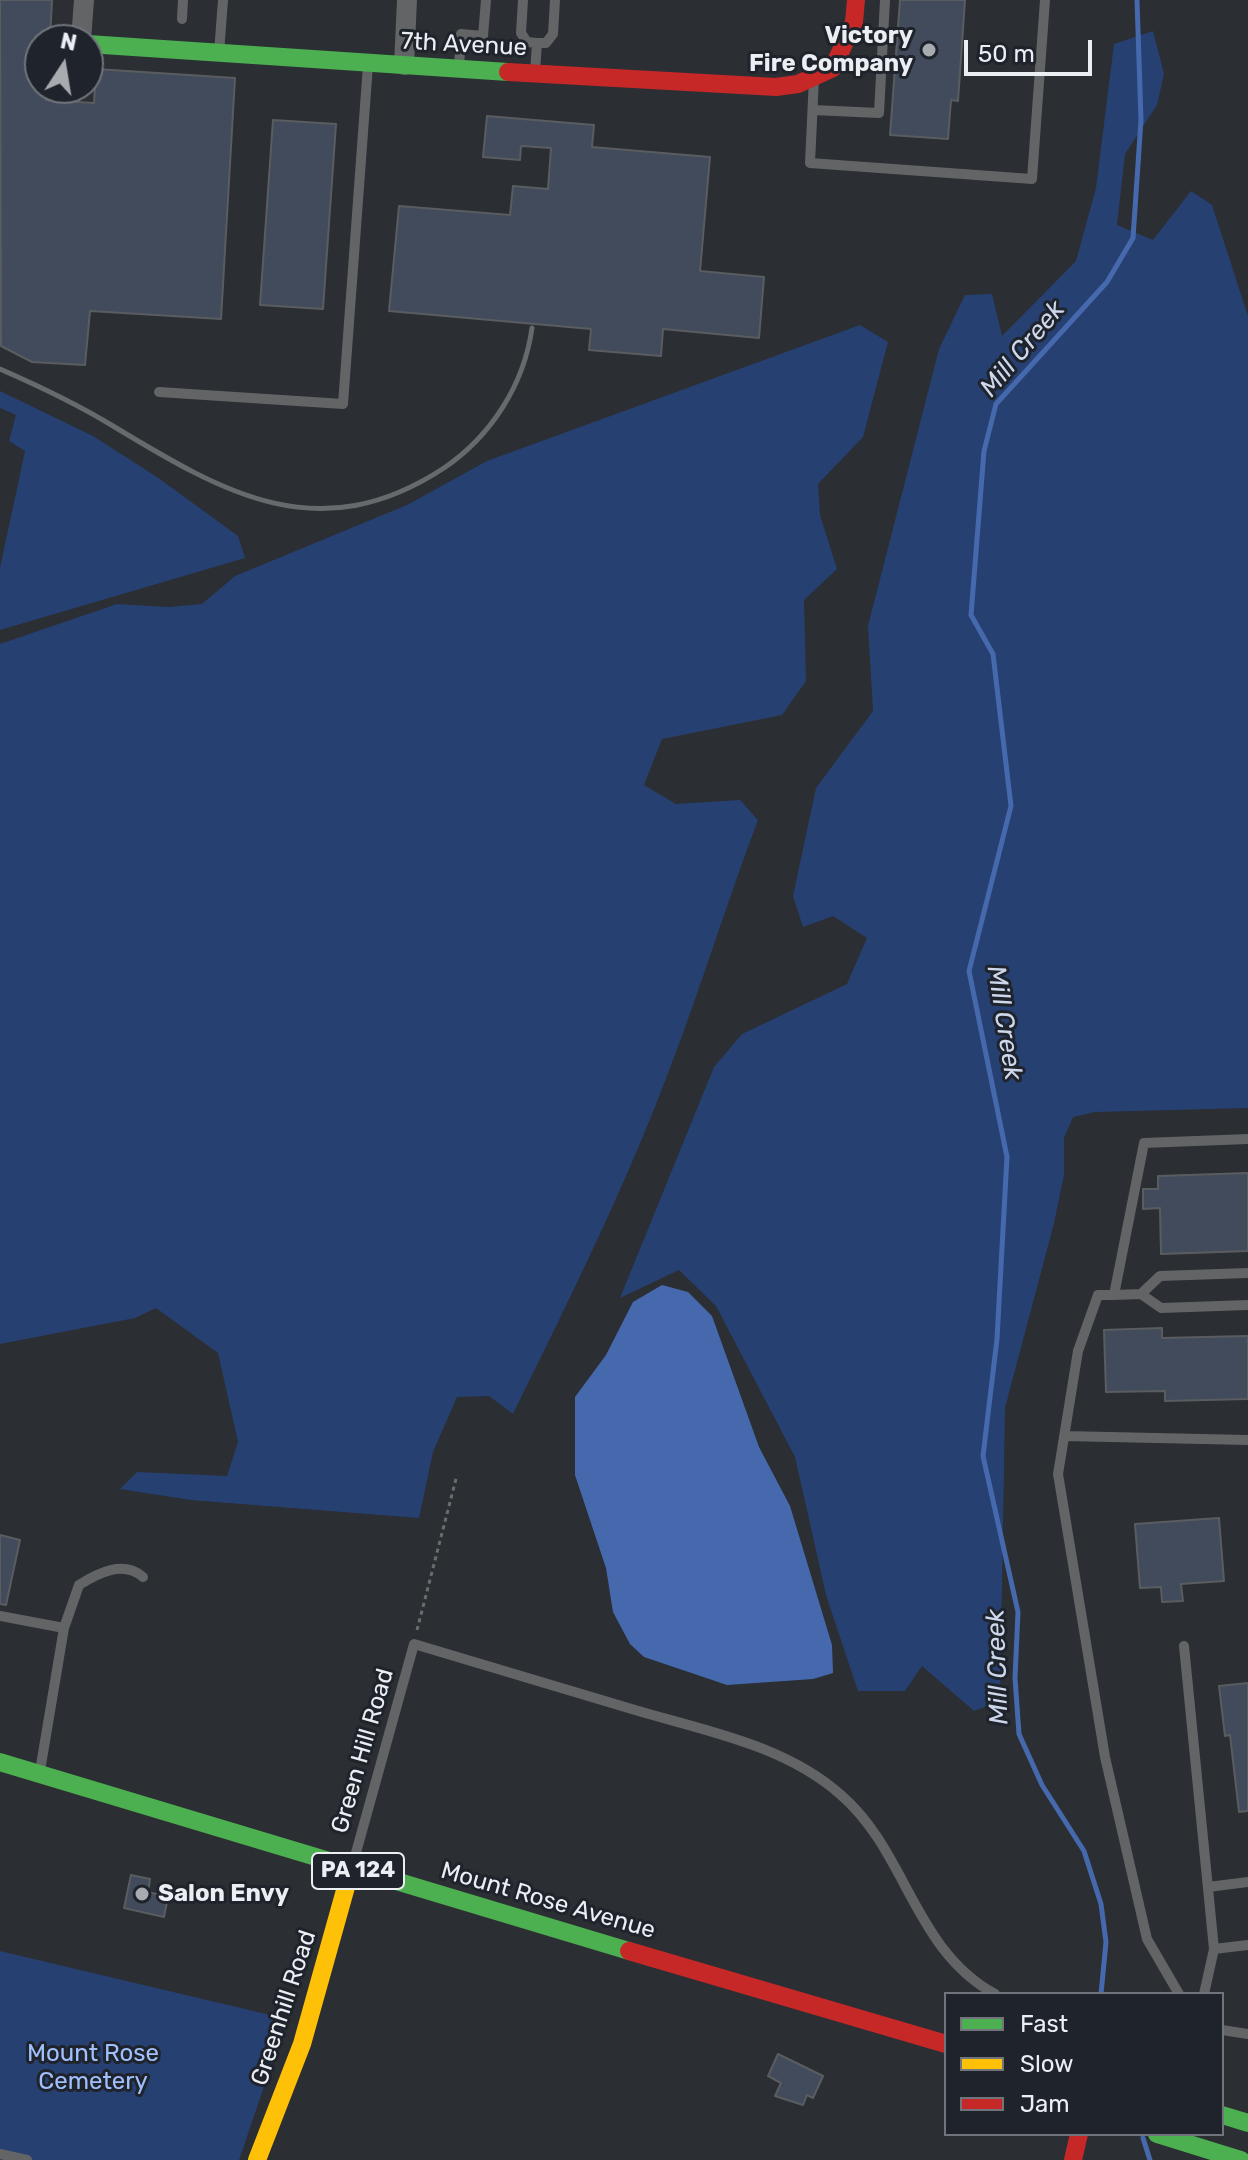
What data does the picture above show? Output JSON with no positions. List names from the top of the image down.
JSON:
{
  "streets": {
    "main road": [
      "7th Avenue",
      "PA 124",
      "Mount Rose Avenue",
      "Greenhill Road"
    ],
    "lane": ["Green Hill Road"]
  },
  "crossings": [
    ["Green Hill Road", "Mount Rose Avenue"],
    ["Green Hill Road", "Greenhill Road"],
    ["Mount Rose Avenue", "Greenhill Road"]
  ],
  "water": ["Mill Creek"],
  "parks": ["Mount Rose Cemetery"],
  "places": ["Victory Fire Company", "Salon Envy"],
  "legend": ["Fast", "Slow", "Jam"],
  "scale_bar": "50 m",
  "north": "top"
}
